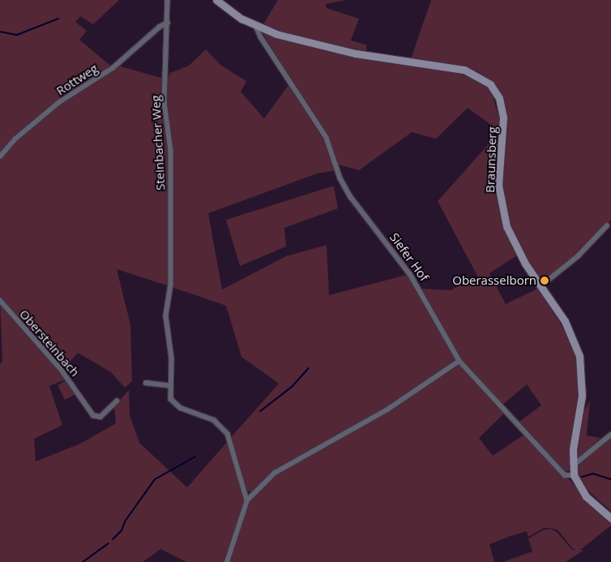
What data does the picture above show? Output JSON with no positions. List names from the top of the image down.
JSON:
{
  "streets": {
    "main road": ["Braunsberg"],
    "street": [
      "Rottweg",
      "Steinbacher Weg",
      "Siefer Hof",
      "Obersteinbach"
    ]
  },
  "crossings": [
    ["Rottweg", "Steinbacher Weg"],
    ["Braunsberg", "Siefer Hof"]
  ],
  "places": ["Oberasselborn"]
}
